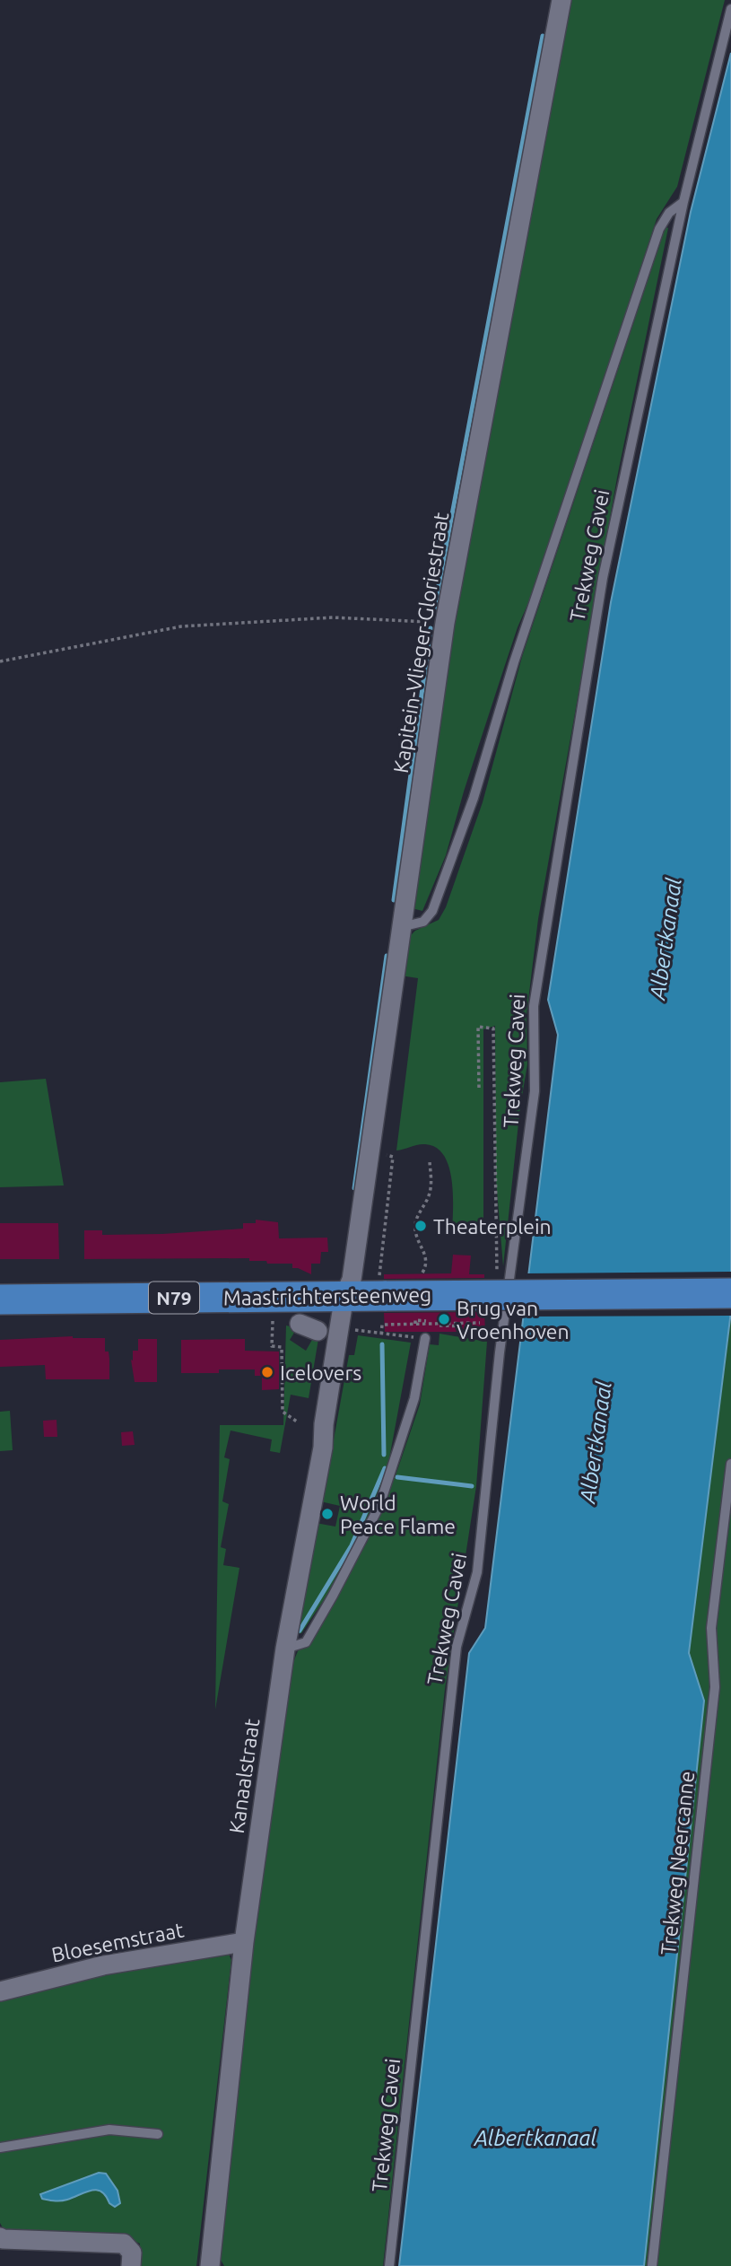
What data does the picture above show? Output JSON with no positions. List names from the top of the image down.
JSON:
{
  "streets": {
    "main road": ["Maastrichtersteenweg", "N79"],
    "street": ["Kapitein-Vlieger-Gloriestraat", "Kanaalstraat", "Bloesemstraat"],
    "lane": ["Trekweg Cavei", "Trekweg Neercanne"]
  },
  "crossings": [
    ["Kapitein-Vlieger-Gloriestraat", "Maastrichtersteenweg"],
    ["Kapitein-Vlieger-Gloriestraat", "Kanaalstraat"],
    ["Maastrichtersteenweg", "Kanaalstraat"],
    ["Kanaalstraat", "Bloesemstraat"]
  ],
  "water": ["Albertkanaal"],
  "places": [
    "Theaterplein",
    "Brug van Vroenhoven",
    "Icelovers",
    "World Peace Flame"
  ]
}
